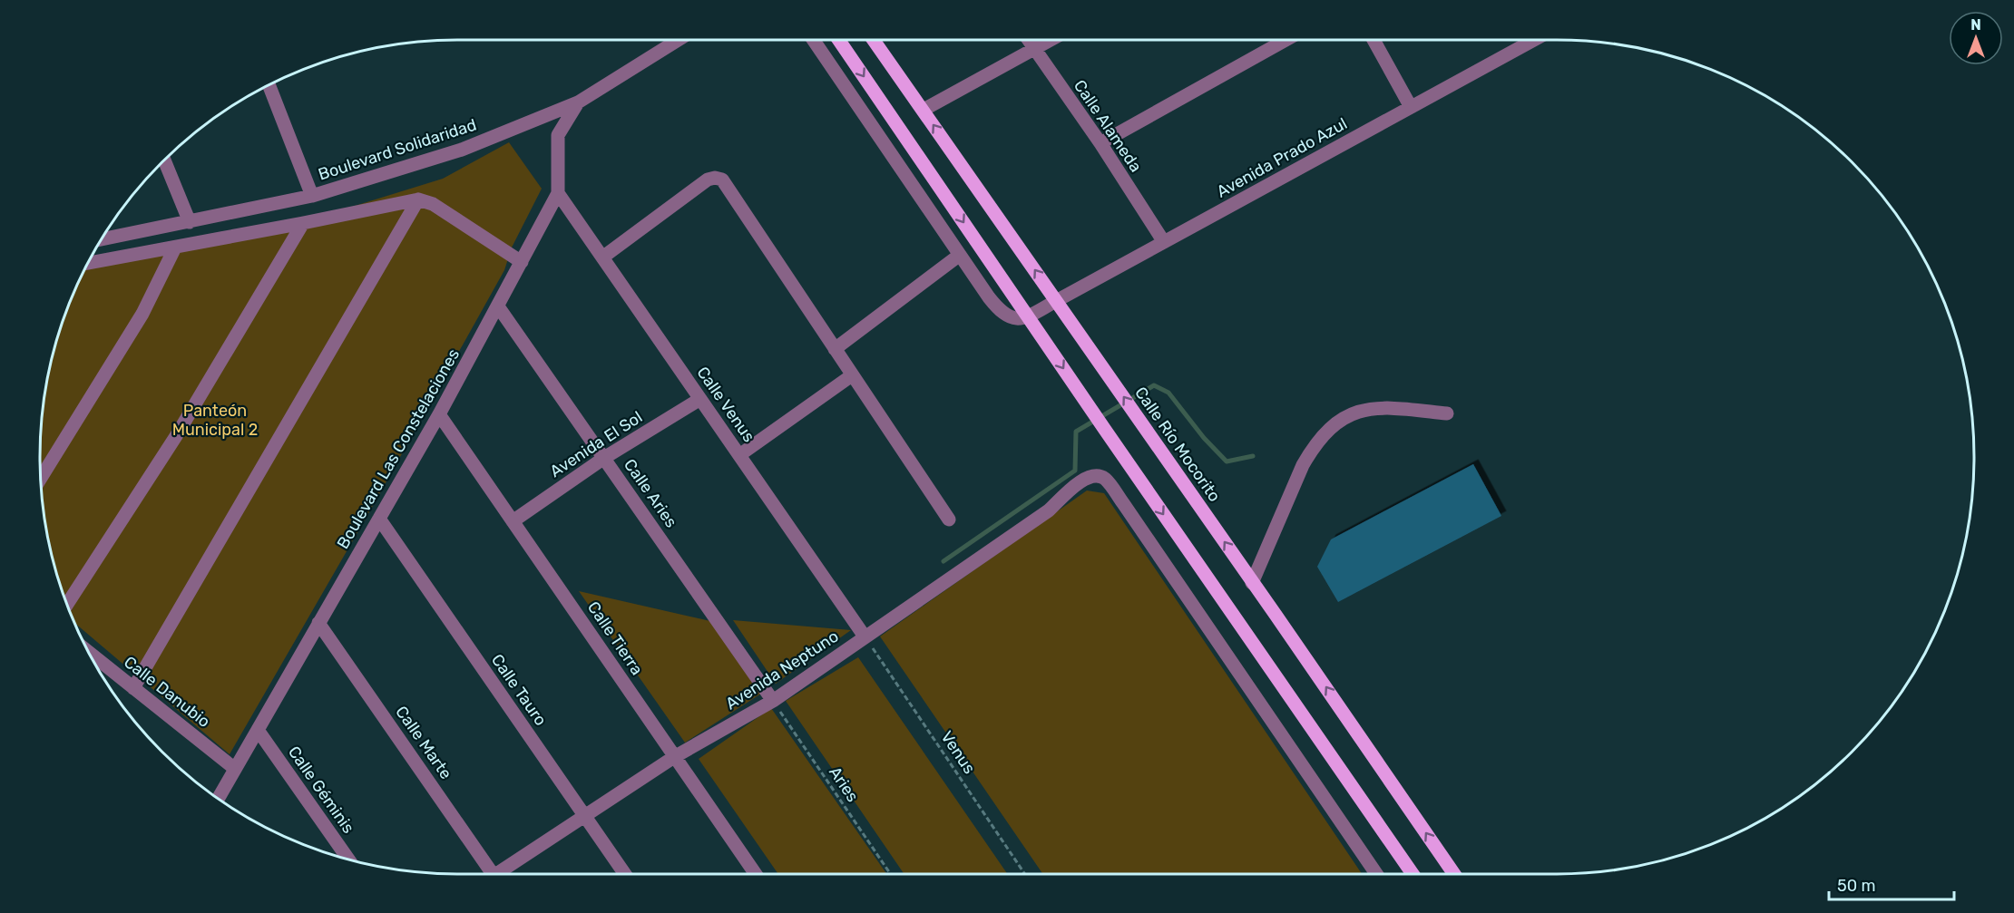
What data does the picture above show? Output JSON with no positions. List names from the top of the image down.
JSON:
{
  "streets": {
    "main road": ["Calle Río Mocorito"],
    "street": [
      "Calle Alameda",
      "Boulevard Solidaridad",
      "Avenida Prado Azul",
      "Calle Venus",
      "Avenida El Sol",
      "Boulevard Las Constelaciones",
      "Calle Aries",
      "Calle Tierra",
      "Avenida Neptuno",
      "Calle Tauro",
      "Calle Danubio",
      "Calle Marte",
      "Calle Géminis"
    ],
    "path": ["Venus", "Aries"]
  },
  "crossings": [
    ["Calle Alameda", "Avenida Prado Azul"],
    ["Boulevard Solidaridad", "Boulevard Las Constelaciones"],
    ["Avenida Prado Azul", "Calle Río Mocorito"],
    ["Calle Venus", "Avenida El Sol"],
    ["Calle Venus", "Boulevard Las Constelaciones"],
    ["Calle Venus", "Avenida Neptuno"],
    ["Calle Venus", "Venus"],
    ["Avenida El Sol", "Calle Aries"],
    ["Avenida El Sol", "Calle Tierra"],
    ["Boulevard Las Constelaciones", "Calle Aries"],
    ["Boulevard Las Constelaciones", "Calle Tierra"],
    ["Boulevard Las Constelaciones", "Calle Tauro"],
    ["Boulevard Las Constelaciones", "Calle Danubio"],
    ["Boulevard Las Constelaciones", "Calle Marte"],
    ["Boulevard Las Constelaciones", "Calle Géminis"],
    ["Calle Aries", "Avenida Neptuno"],
    ["Calle Aries", "Aries"],
    ["Calle Tierra", "Avenida Neptuno"],
    ["Avenida Neptuno", "Calle Tauro"],
    ["Avenida Neptuno", "Venus"],
    ["Avenida Neptuno", "Aries"]
  ],
  "parks": ["Panteón Municipal 2"],
  "scale_bar": "50 m",
  "north": "top"
}
